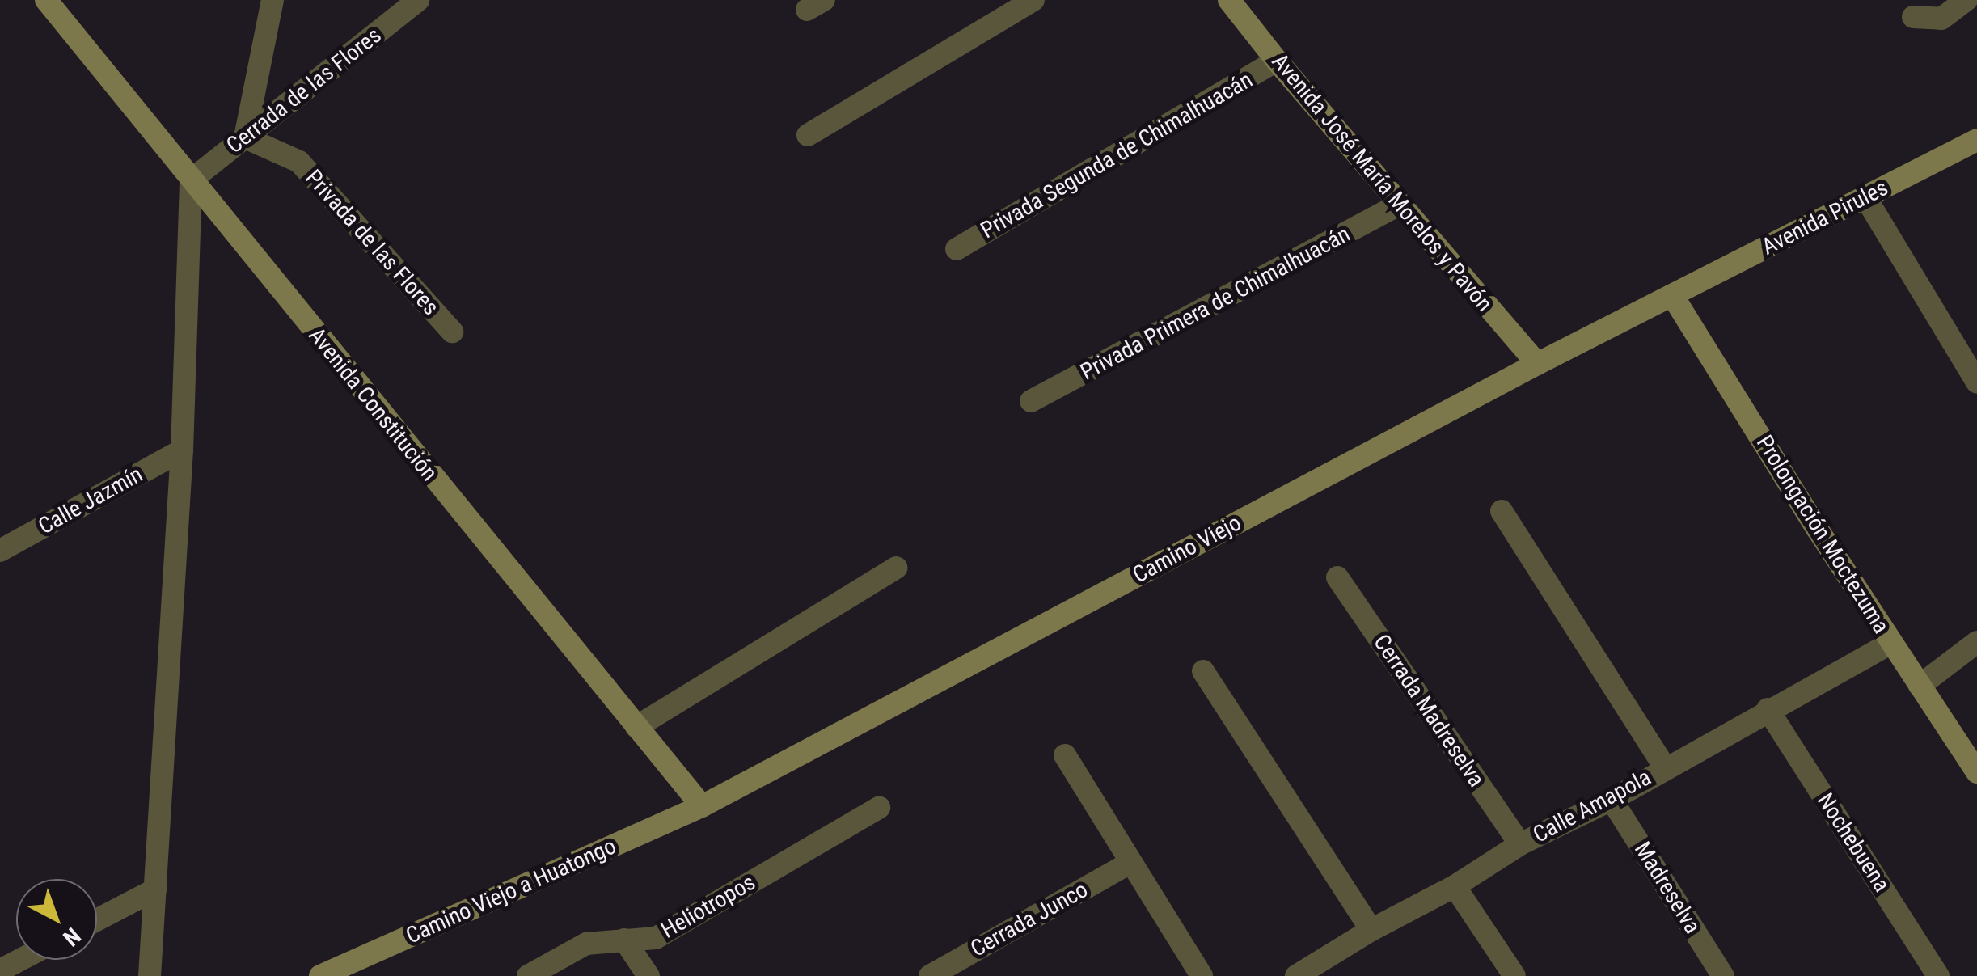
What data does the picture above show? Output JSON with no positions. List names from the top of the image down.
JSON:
{
  "streets": {
    "main road": [
      "Avenida José María Morelos y Pavón",
      "Avenida Pirules",
      "Avenida Constitución",
      "Prolongación Moctezuma",
      "Camino Viejo",
      "Camino Viejo a Huatongo"
    ],
    "street": [
      "Cerrada de las Flores",
      "Privada Segunda de Chimalhuacán",
      "Privada de las Flores",
      "Privada Primera de Chimalhuacán",
      "Calle Jazmín",
      "Cerrada Madreselva",
      "Calle Amapola",
      "Nochebuena",
      "Madreselva",
      "Heliotropos",
      "Cerrada Junco"
    ]
  },
  "crossings": [
    ["Cerrada de las Flores", "Privada de las Flores"],
    ["Cerrada de las Flores", "Avenida Constitución"],
    ["Privada Segunda de Chimalhuacán", "Avenida José María Morelos y Pavón"],
    ["Avenida José María Morelos y Pavón", "Privada Primera de Chimalhuacán"],
    ["Avenida José María Morelos y Pavón", "Camino Viejo"],
    ["Avenida Pirules", "Prolongación Moctezuma"],
    ["Avenida Pirules", "Camino Viejo"],
    ["Avenida Constitución", "Camino Viejo"],
    ["Avenida Constitución", "Camino Viejo a Huatongo"],
    ["Prolongación Moctezuma", "Camino Viejo"],
    ["Prolongación Moctezuma", "Calle Amapola"],
    ["Camino Viejo", "Camino Viejo a Huatongo"],
    ["Cerrada Madreselva", "Calle Amapola"],
    ["Calle Amapola", "Nochebuena"],
    ["Calle Amapola", "Madreselva"]
  ],
  "north": "bottom right"
}
